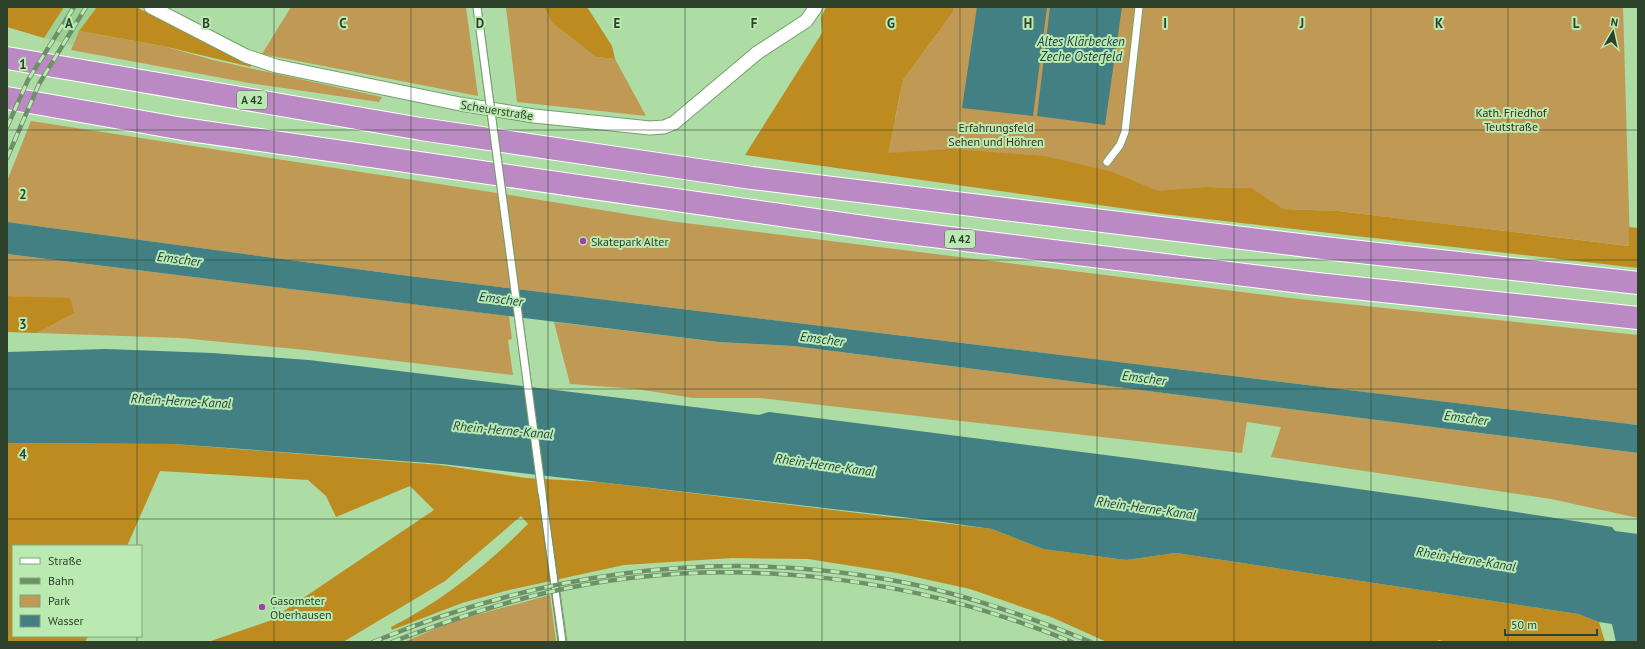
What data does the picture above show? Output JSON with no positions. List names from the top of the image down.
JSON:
{
  "streets": {
    "highway": ["A 42"],
    "street": ["Scheuerstraße"]
  },
  "water": ["Altes Klärbecken Zeche Osterfeld", "Emscher", "Rhein-Herne-Kanal"],
  "parks": ["Kath. Friedhof Teutstraße", "Erfahrungsfeld Sehen und Höhren"],
  "places": ["Skatepark Alter", "Gasometer Oberhausen"],
  "legend": [
    "Straße",
    "Bahn",
    "Park",
    "Wasser"
  ],
  "scale_bar": "50 m",
  "north": "top",
  "grid": {
    "columns": [
      "A",
      "B",
      "C",
      "D",
      "E",
      "F",
      "G",
      "H",
      "I",
      "J",
      "K",
      "L"
    ],
    "rows": [
      "1",
      "2",
      "3",
      "4"
    ]
  }
}
